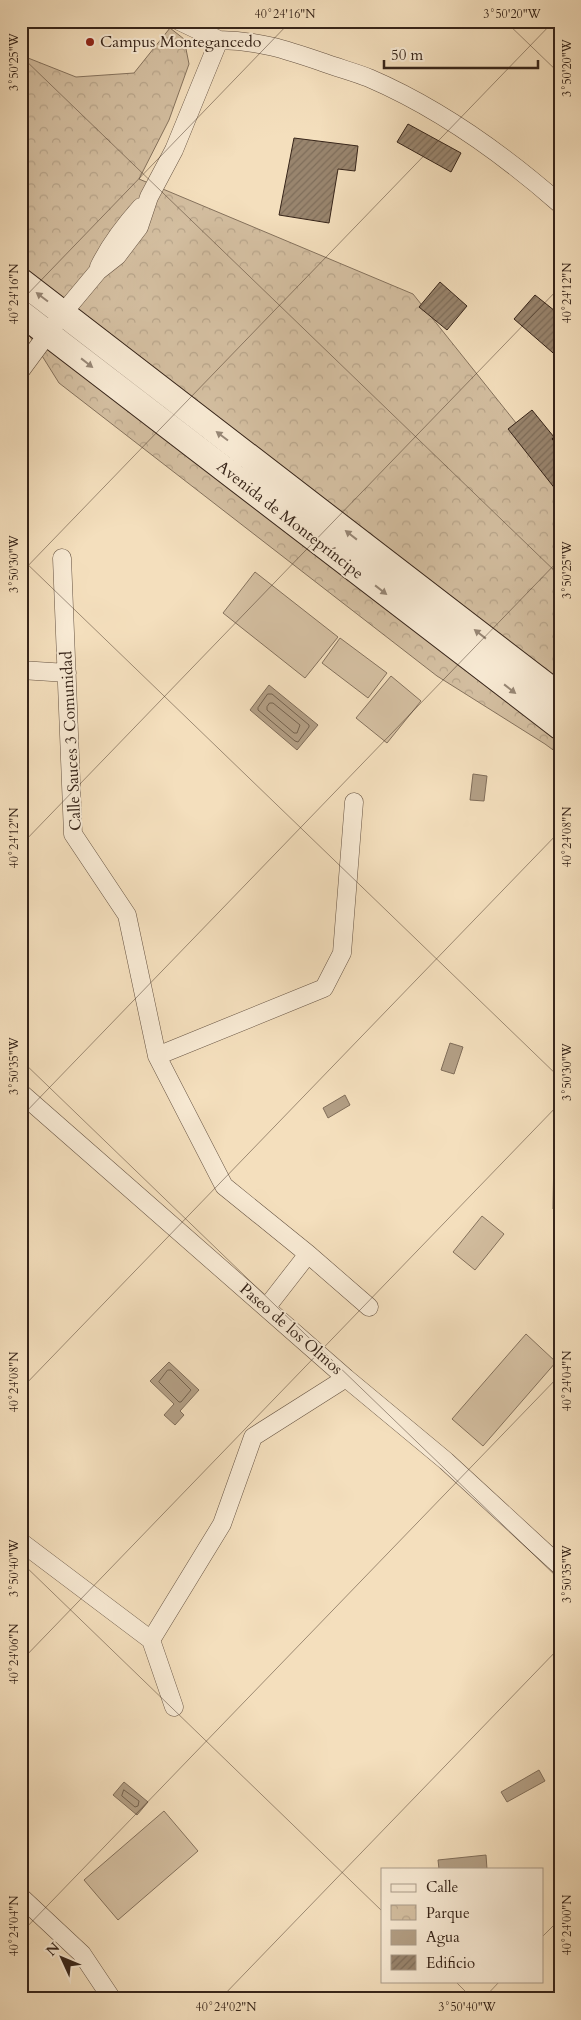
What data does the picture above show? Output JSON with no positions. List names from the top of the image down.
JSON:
{
  "streets": {
    "street": ["Avenida de Montepríncipe", "Calle Sauces 3 Comunidad", "Paseo de los Olmos"]
  },
  "places": ["Campus Montegancedo"],
  "legend": [
    "Calle",
    "Parque",
    "Agua",
    "Edificio"
  ],
  "scale_bar": "50 m",
  "north": "top left",
  "coordinates": [
    "40°24'16\"N",
    "3°50'20\"W",
    "3°50'25\"W",
    "40°24'12\"N",
    "3°50'30\"W",
    "40°24'08\"N",
    "3°50'35\"W",
    "40°24'04\"N",
    "3°50'40\"W",
    "40°24'06\"N",
    "40°24'00\"N",
    "40°24'02\"N"
  ]
}
